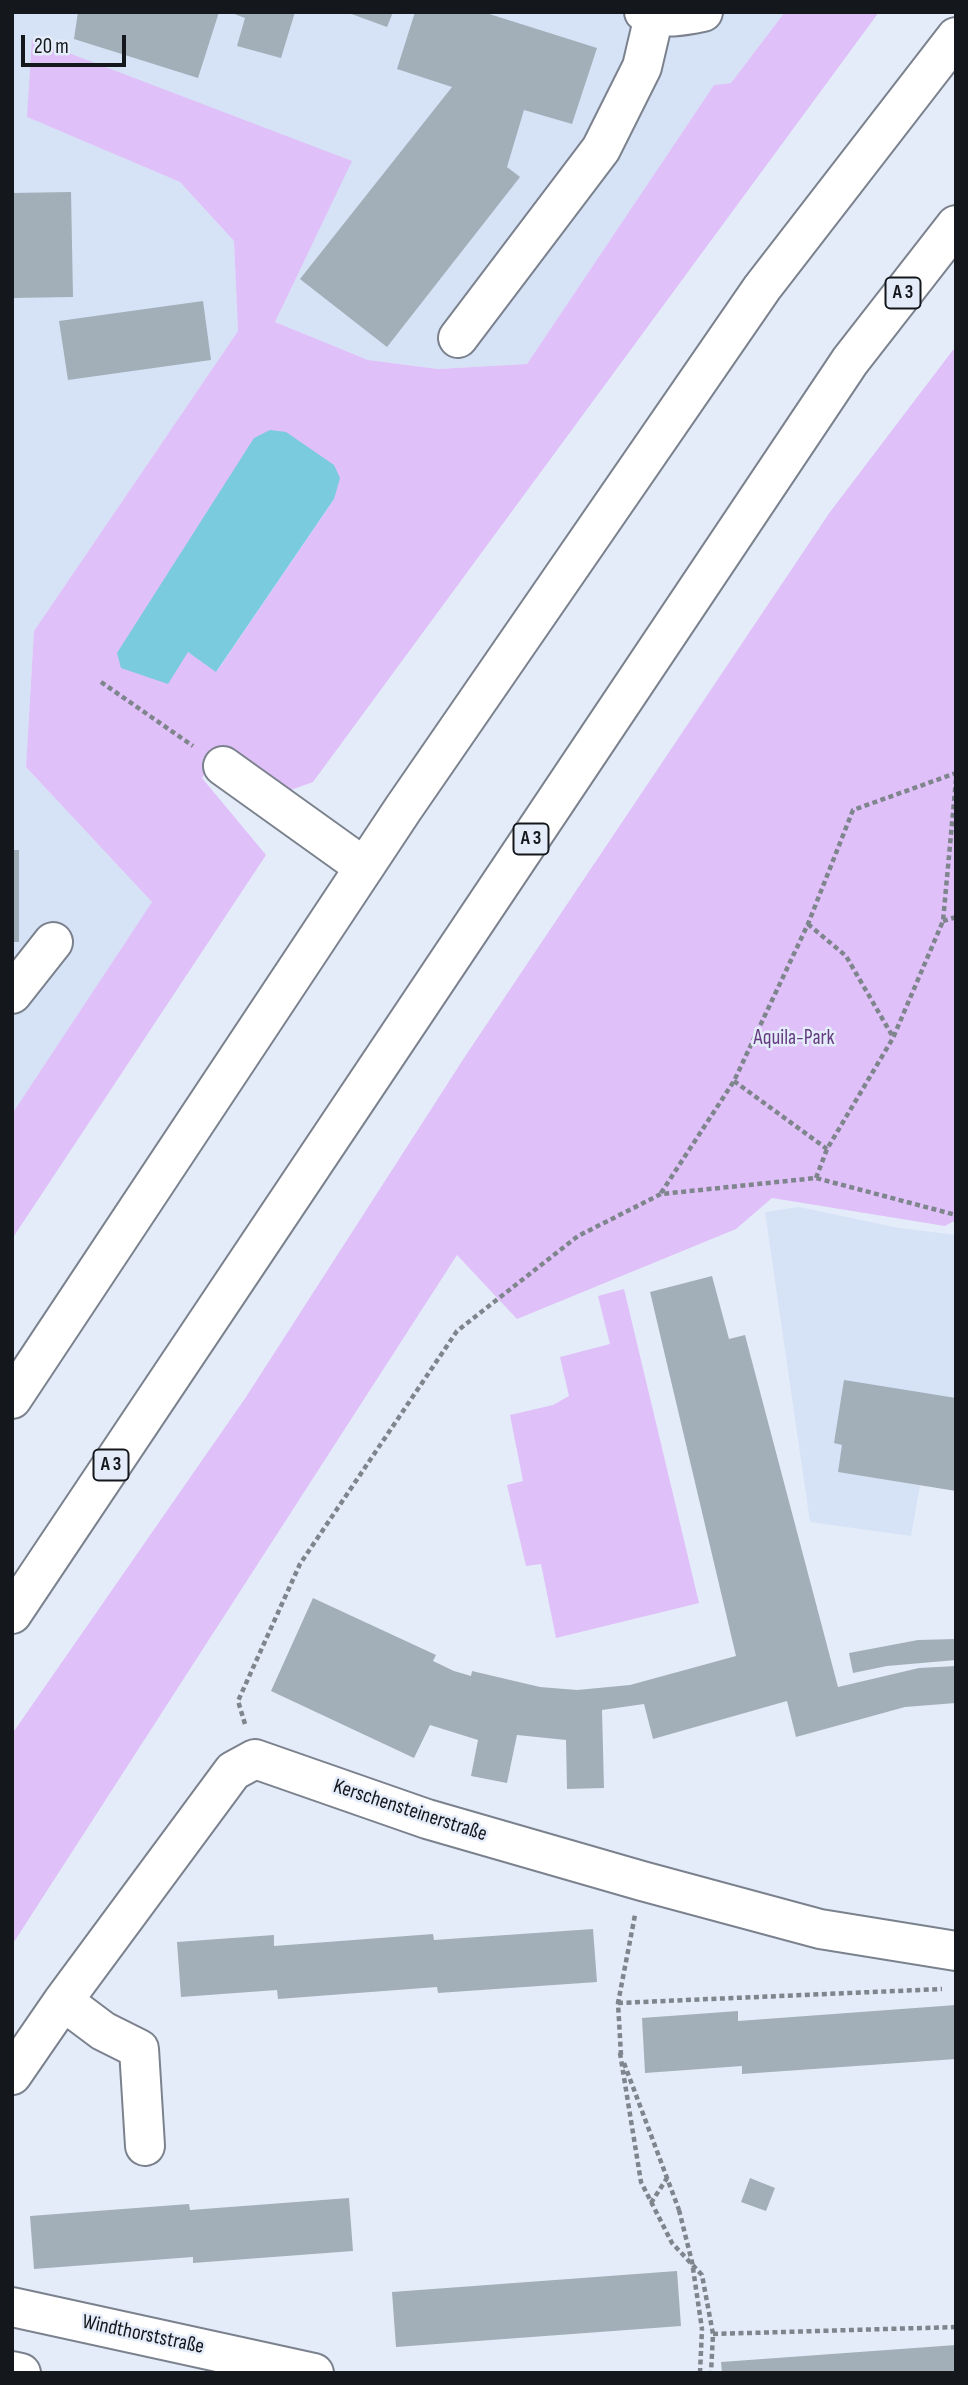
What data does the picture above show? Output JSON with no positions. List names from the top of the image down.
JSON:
{
  "streets": {
    "main road": ["A 3", "Kerschensteinerstraße", "Windthorststraße"]
  },
  "parks": ["Aquila-Park"],
  "scale_bar": "20 m"
}
